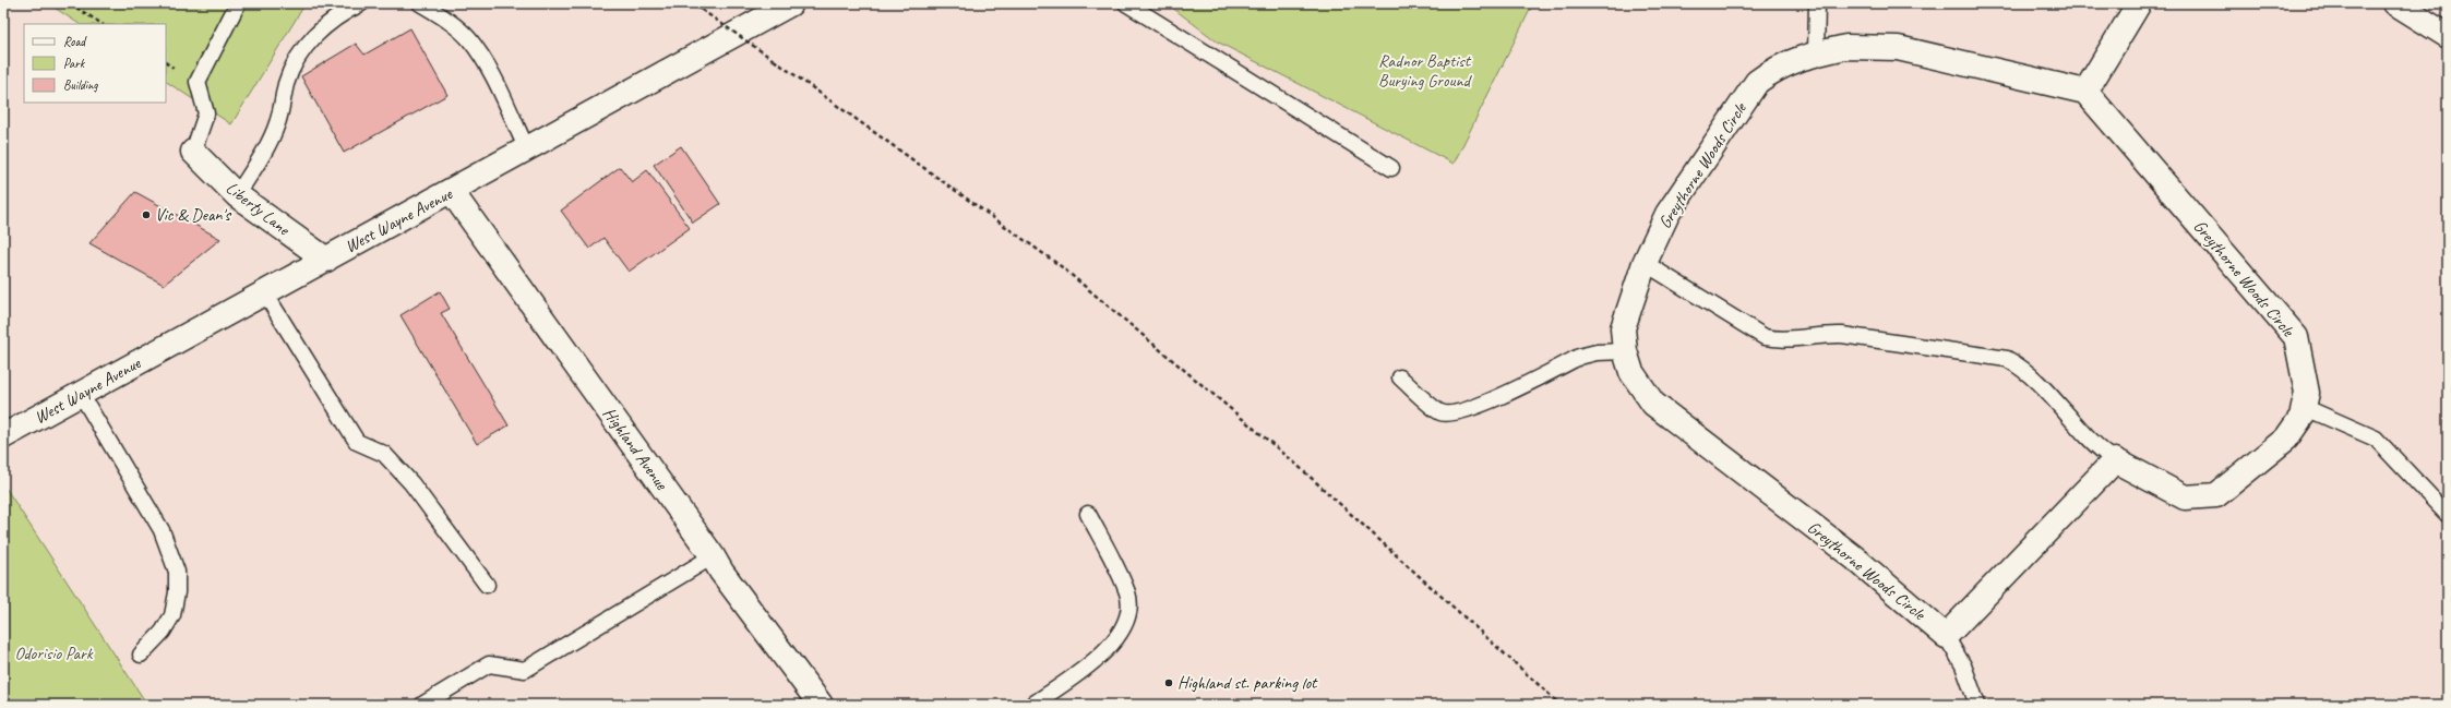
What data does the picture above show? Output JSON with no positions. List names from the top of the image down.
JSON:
{
  "streets": {
    "street": [
      "Greythorne Woods Circle",
      "Liberty Lane",
      "West Wayne Avenue",
      "Highland Avenue"
    ]
  },
  "crossings": [
    ["Liberty Lane", "West Wayne Avenue"],
    ["West Wayne Avenue", "Highland Avenue"]
  ],
  "parks": ["Radnor Baptist Burying Ground", "Odorisio Park"],
  "places": ["Vic & Dean's", "Highland st. parking lot"],
  "legend": ["Road", "Park", "Building"]
}
